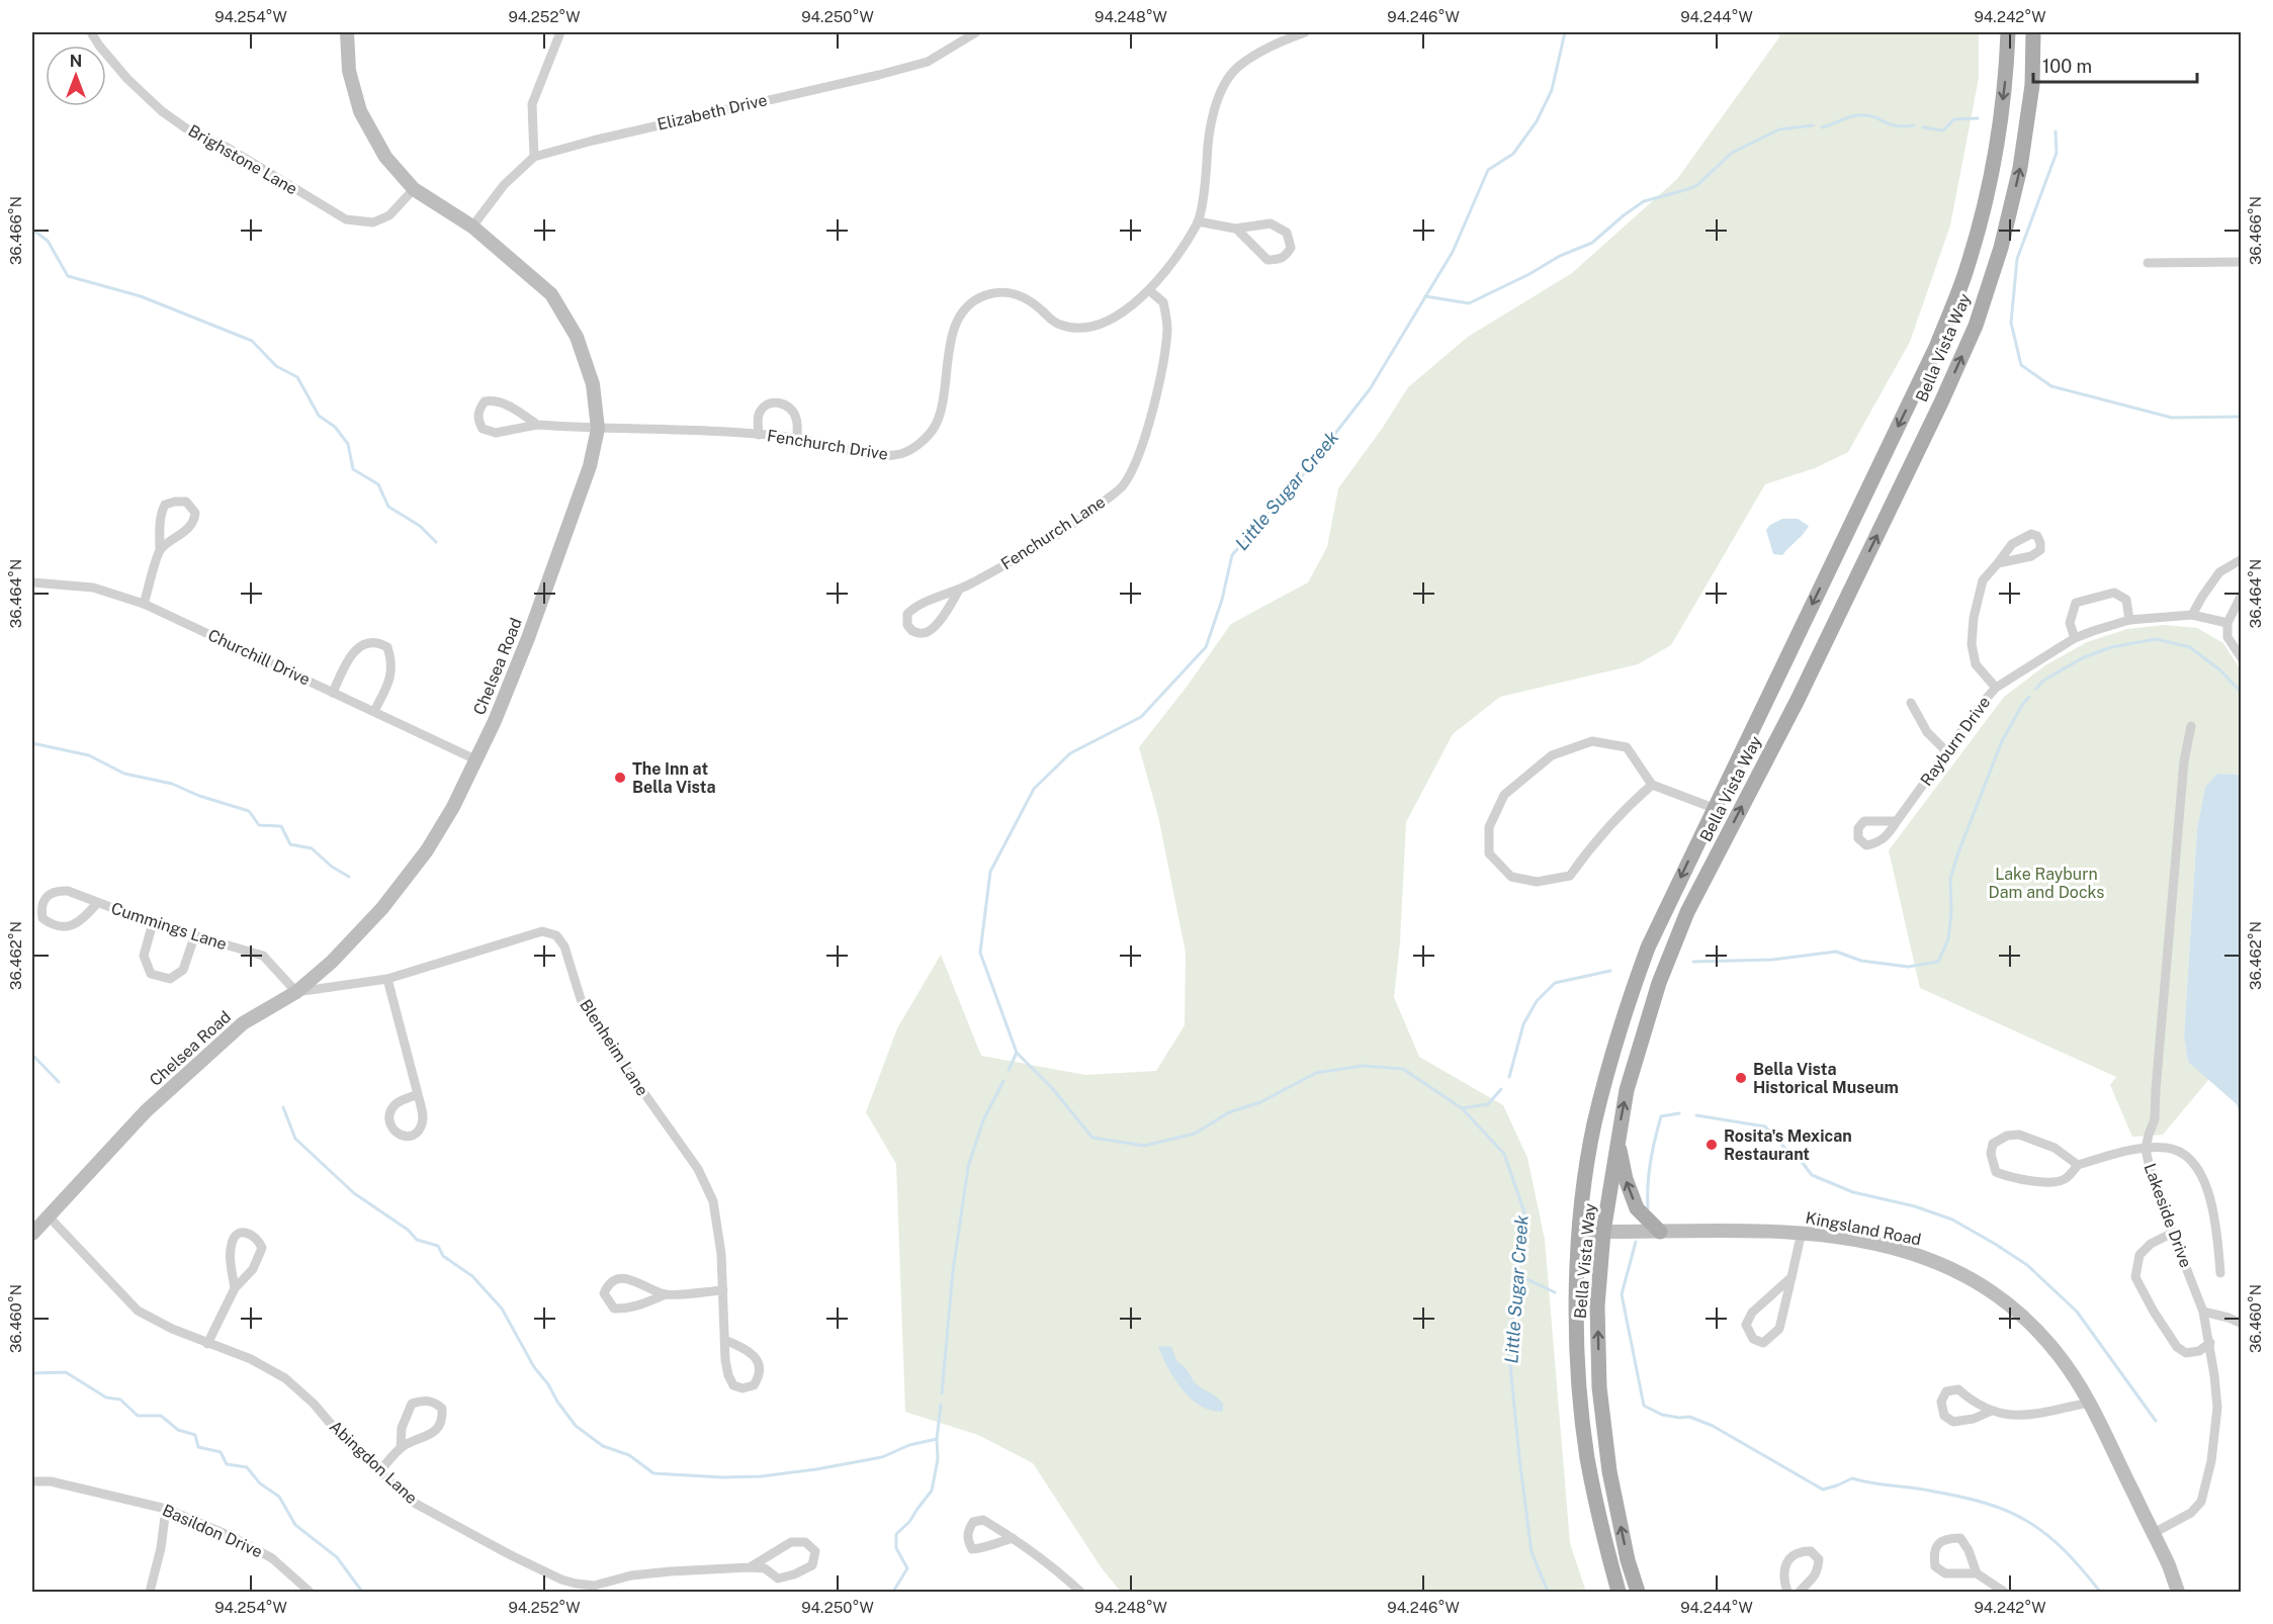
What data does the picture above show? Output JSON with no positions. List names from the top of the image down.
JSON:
{
  "streets": {
    "main road": ["Bella Vista Way"],
    "street": [
      "Elizabeth Drive",
      "Brighstone Lane",
      "Fenchurch Drive",
      "Fenchurch Lane",
      "Churchill Drive",
      "Chelsea Road",
      "Rayburn Drive",
      "Cummings Lane",
      "Blenheim Lane",
      "Lakeside Drive",
      "Kingsland Road",
      "Abingdon Lane",
      "Basildon Drive"
    ]
  },
  "crossings": [
    ["Elizabeth Drive", "Chelsea Road"],
    ["Brighstone Lane", "Chelsea Road"],
    ["Bella Vista Way", "Kingsland Road"],
    ["Fenchurch Drive", "Fenchurch Lane"],
    ["Fenchurch Drive", "Chelsea Road"],
    ["Churchill Drive", "Chelsea Road"],
    ["Chelsea Road", "Cummings Lane"],
    ["Chelsea Road", "Blenheim Lane"],
    ["Chelsea Road", "Abingdon Lane"],
    ["Cummings Lane", "Blenheim Lane"],
    ["Lakeside Drive", "Kingsland Road"]
  ],
  "water": ["Little Sugar Creek"],
  "parks": ["Lake Rayburn Dam and Docks"],
  "places": ["The Inn at Bella Vista", "Bella Vista Historical Museum", "Rosita's Mexican Restaurant"],
  "scale_bar": "100 m",
  "north": "top",
  "coordinates": [
    "94.254°W",
    "94.252°W",
    "94.250°W",
    "94.248°W",
    "94.246°W",
    "94.244°W",
    "94.242°W",
    "36.466°N",
    "36.464°N",
    "36.462°N",
    "36.460°N"
  ]
}
